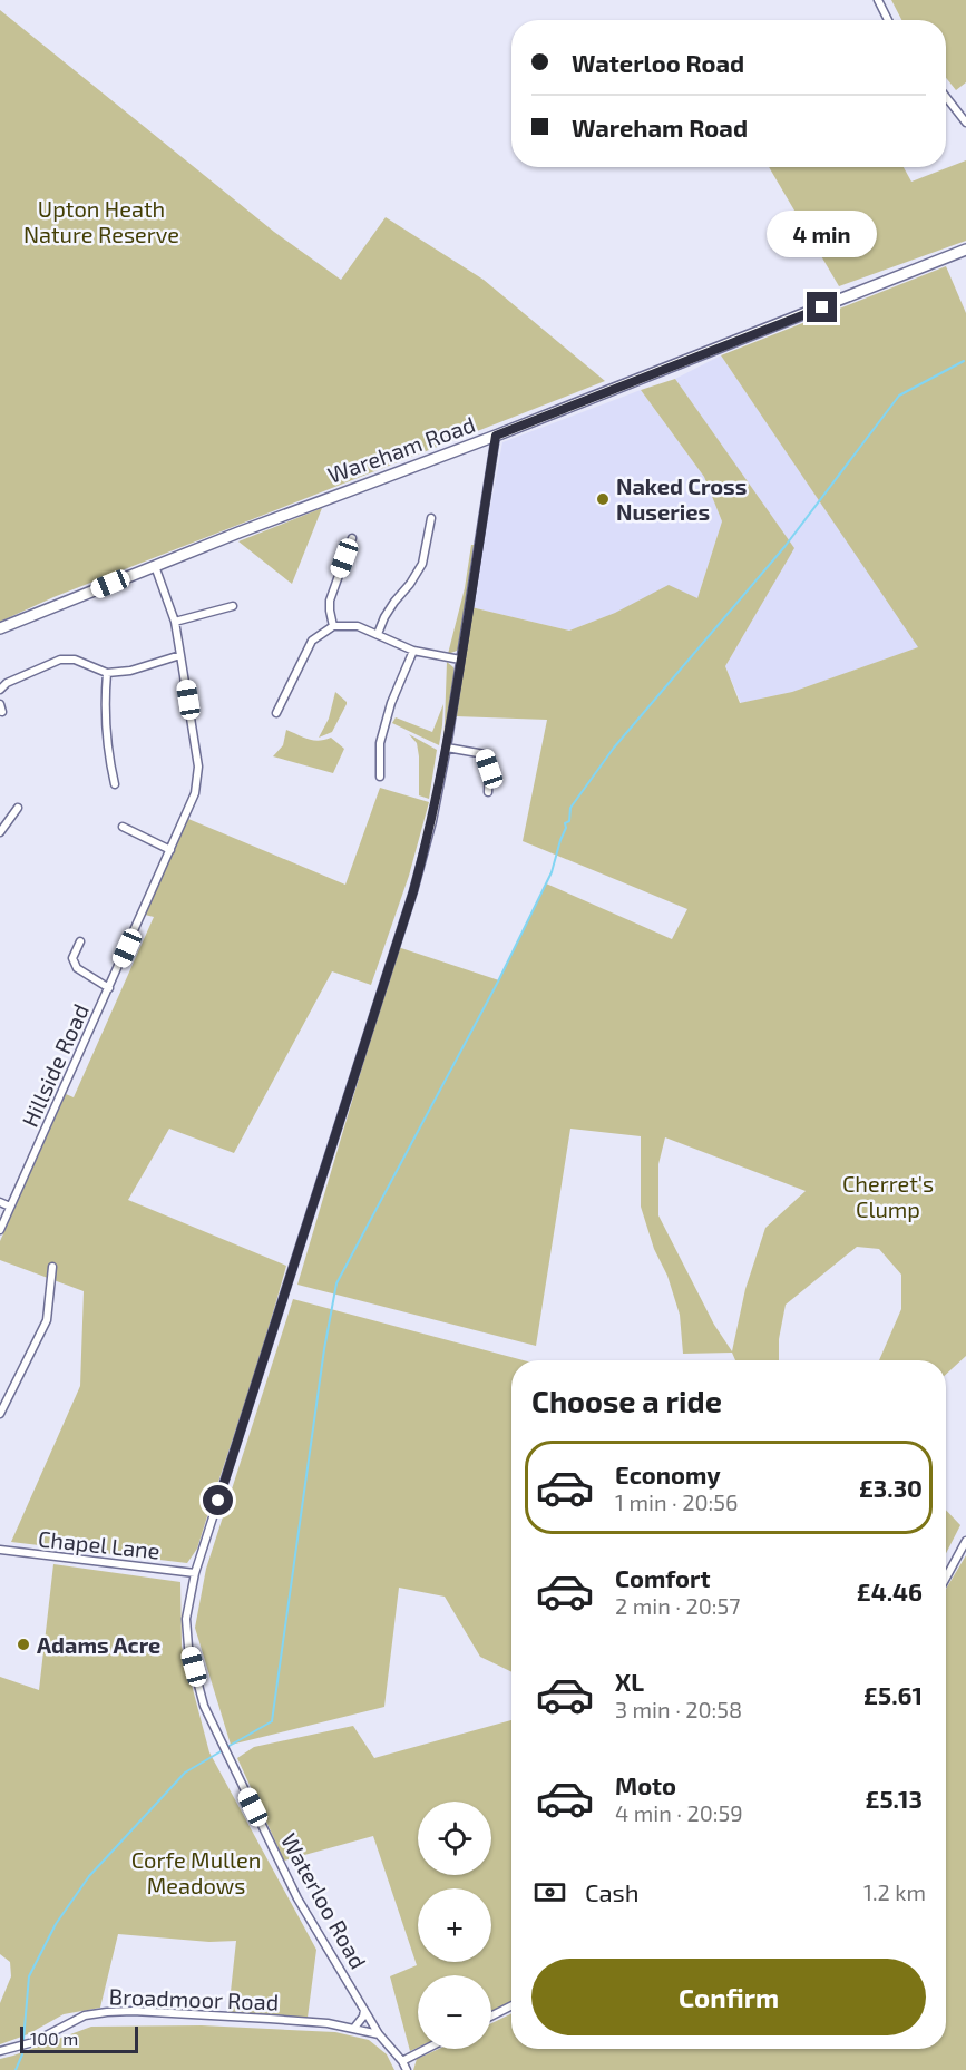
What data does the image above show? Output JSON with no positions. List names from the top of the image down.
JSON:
{
  "streets": {
    "street": [
      "Wareham Road",
      "Hillside Road",
      "Chapel Lane",
      "Waterloo Road",
      "Broadmoor Road"
    ]
  },
  "crossings": [
    ["Wareham Road", "Hillside Road"],
    ["Wareham Road", "Waterloo Road"],
    ["Chapel Lane", "Waterloo Road"],
    ["Waterloo Road", "Broadmoor Road"]
  ],
  "parks": ["Upton Heath Nature Reserve", "Cherret's Clump", "Corfe Mullen Meadows"],
  "places": ["Naked Cross Nuseries", "Adams Acre"],
  "scale_bar": "100 m",
  "page": {
    "banner": ["Waterloo Road", "Wareham Road"],
    "bubble": "4 min",
    "heading": "Choose a ride",
    "list": [
      {
        "name": "Economy",
        "note": "1 min · 20:56",
        "value": "£3.30"
      },
      {
        "name": "Comfort",
        "note": "2 min · 20:57",
        "value": "£4.46"
      },
      {
        "name": "XL",
        "note": "3 min · 20:58",
        "value": "£5.61"
      },
      {
        "name": "Moto",
        "note": "4 min · 20:59",
        "value": "£5.13"
      }
    ],
    "map_buttons": ["+", "−"],
    "pay": ["Cash", "1.2 km"],
    "buttons": "Confirm",
    "scale": "100 m"
  }
}
